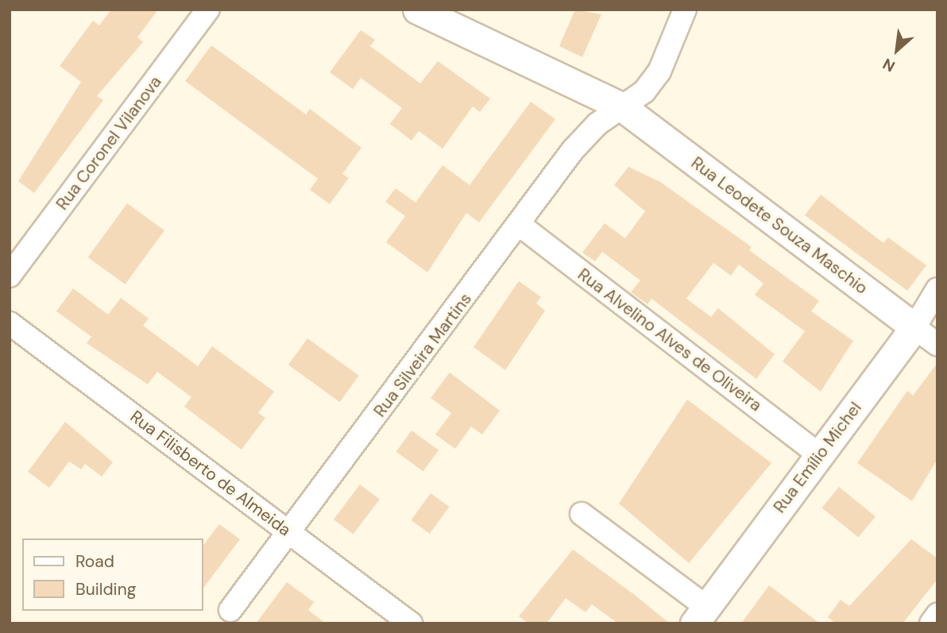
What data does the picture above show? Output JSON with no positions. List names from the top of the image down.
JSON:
{
  "streets": {
    "street": [
      "Rua Coronel Vilanova",
      "Rua Leodete Souza Maschio",
      "Rua Alvelino Alves de Oliveira",
      "Rua Silveira Martins",
      "Rua Emílio Michel",
      "Rua Filisberto de Almeida"
    ]
  },
  "crossings": [
    ["Rua Leodete Souza Maschio", "Rua Silveira Martins"],
    ["Rua Leodete Souza Maschio", "Rua Emílio Michel"],
    ["Rua Alvelino Alves de Oliveira", "Rua Silveira Martins"],
    ["Rua Alvelino Alves de Oliveira", "Rua Emílio Michel"],
    ["Rua Silveira Martins", "Rua Filisberto de Almeida"]
  ],
  "legend": ["Road", "Building"],
  "north": "bottom left"
}
